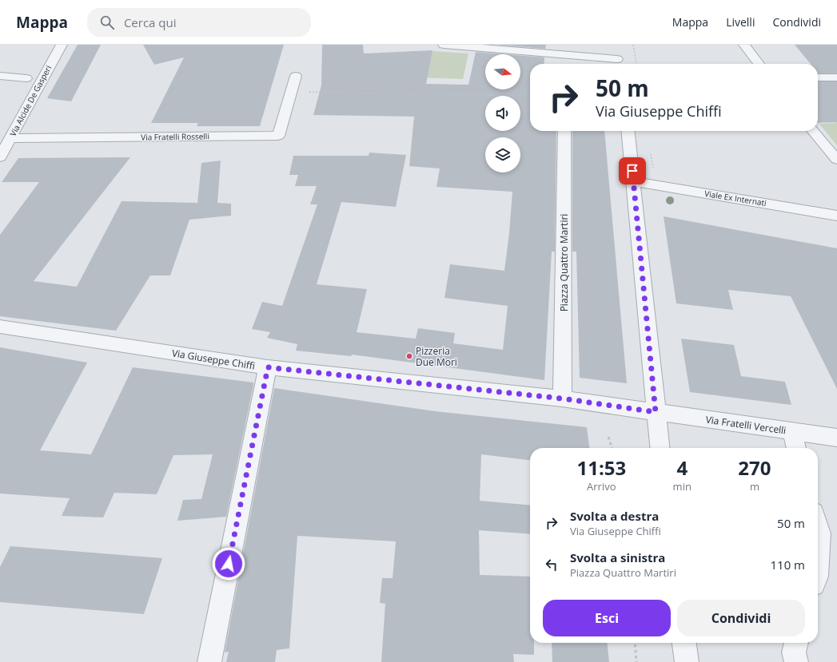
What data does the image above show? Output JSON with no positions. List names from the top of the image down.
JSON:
{
  "streets": {
    "street": [
      "Via Alcide De Gasperi",
      "Via Fratelli Rosselli",
      "Viale Ex Internati",
      "Piazza Quattro Martiri",
      "Via Giuseppe Chiffi",
      "Via Fratelli Vercelli"
    ]
  },
  "crossings": [
    ["Via Alcide De Gasperi", "Via Fratelli Rosselli"],
    ["Piazza Quattro Martiri", "Via Giuseppe Chiffi"],
    ["Via Giuseppe Chiffi", "Via Fratelli Vercelli"]
  ],
  "places": ["Pizzeria Due Mori"],
  "north": "right",
  "page": {
    "header": "Mappa",
    "search": "Cerca qui",
    "nav": ["Mappa", "Livelli", "Condividi"],
    "turn": ["50 m", "Via Giuseppe Chiffi"],
    "eta": [
      "11:53",
      "Arrivo",
      "4",
      "min",
      "270",
      "m"
    ],
    "list": [
      {
        "name": "Svolta a destra",
        "note": "Via Giuseppe Chiffi",
        "value": "50 m"
      },
      {
        "name": "Svolta a sinistra",
        "note": "Piazza Quattro Martiri",
        "value": "110 m"
      }
    ],
    "buttons": ["Esci", "Condividi"]
  }
}
